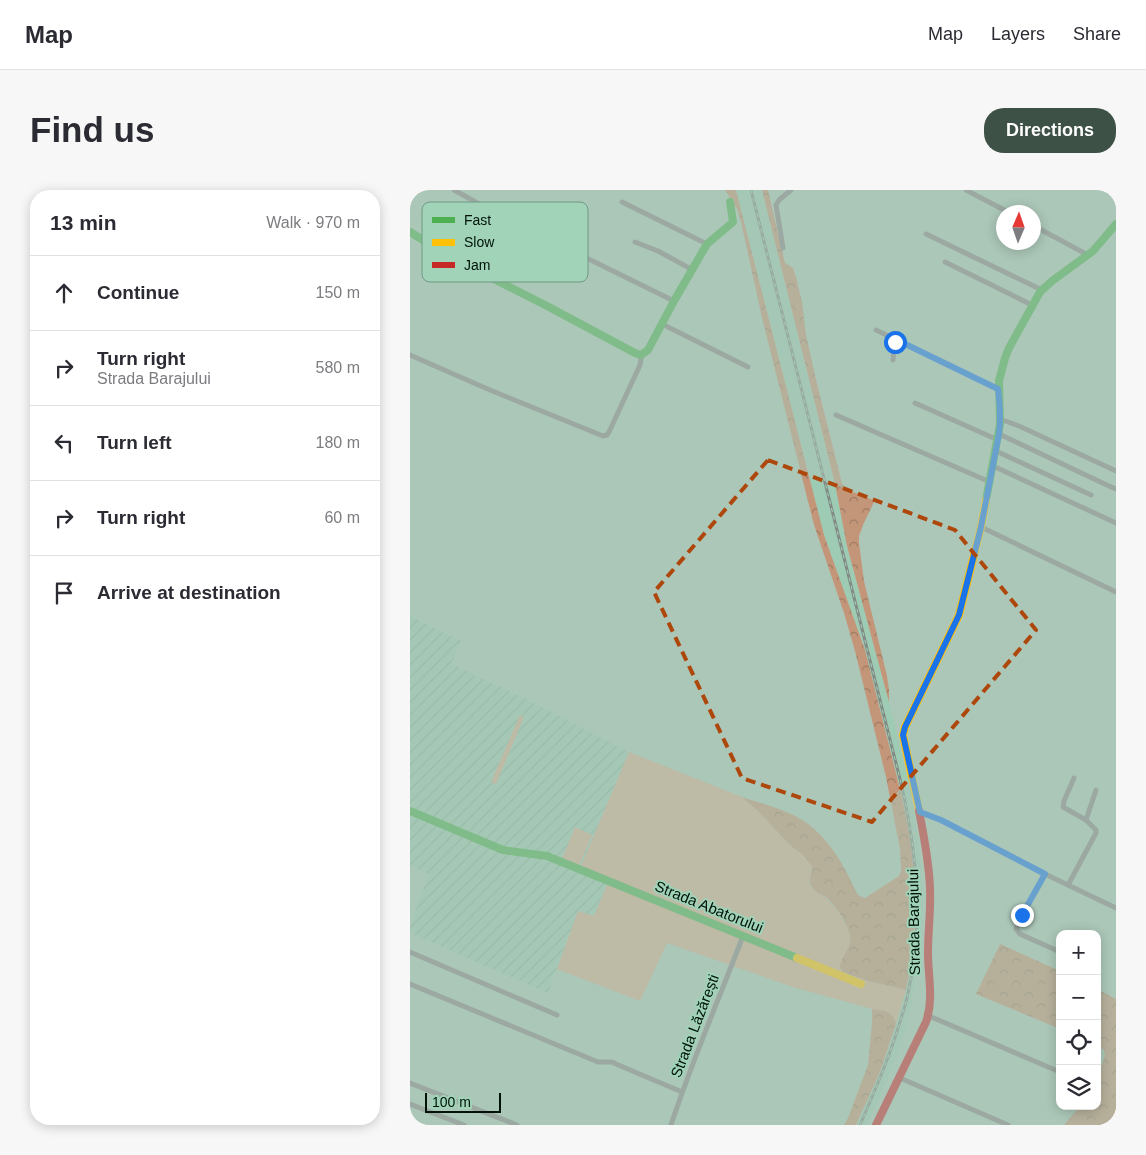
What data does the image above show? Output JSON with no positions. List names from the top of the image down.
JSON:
{
  "streets": {
    "street": ["Strada Abatorului", "Strada Barajului", "Strada Lăzărești"]
  },
  "crossings": [
    ["Strada Abatorului", "Strada Lăzărești"]
  ],
  "legend": ["Fast", "Slow", "Jam"],
  "scale_bar": "100 m",
  "north": "top",
  "page": {
    "header": "Map",
    "nav": ["Map", "Layers", "Share"],
    "buttons": "Directions",
    "title": "Find us",
    "heading": ["13 min", "Walk · 970 m"],
    "list": [
      ["Continue", "150 m"],
      ["Turn right", "Strada Barajului", "580 m"],
      ["Turn left", "180 m"],
      ["Turn right", "60 m"],
      "Arrive at destination"
    ],
    "map_buttons": ["+", "−"],
    "scale": "100 m"
  }
}
